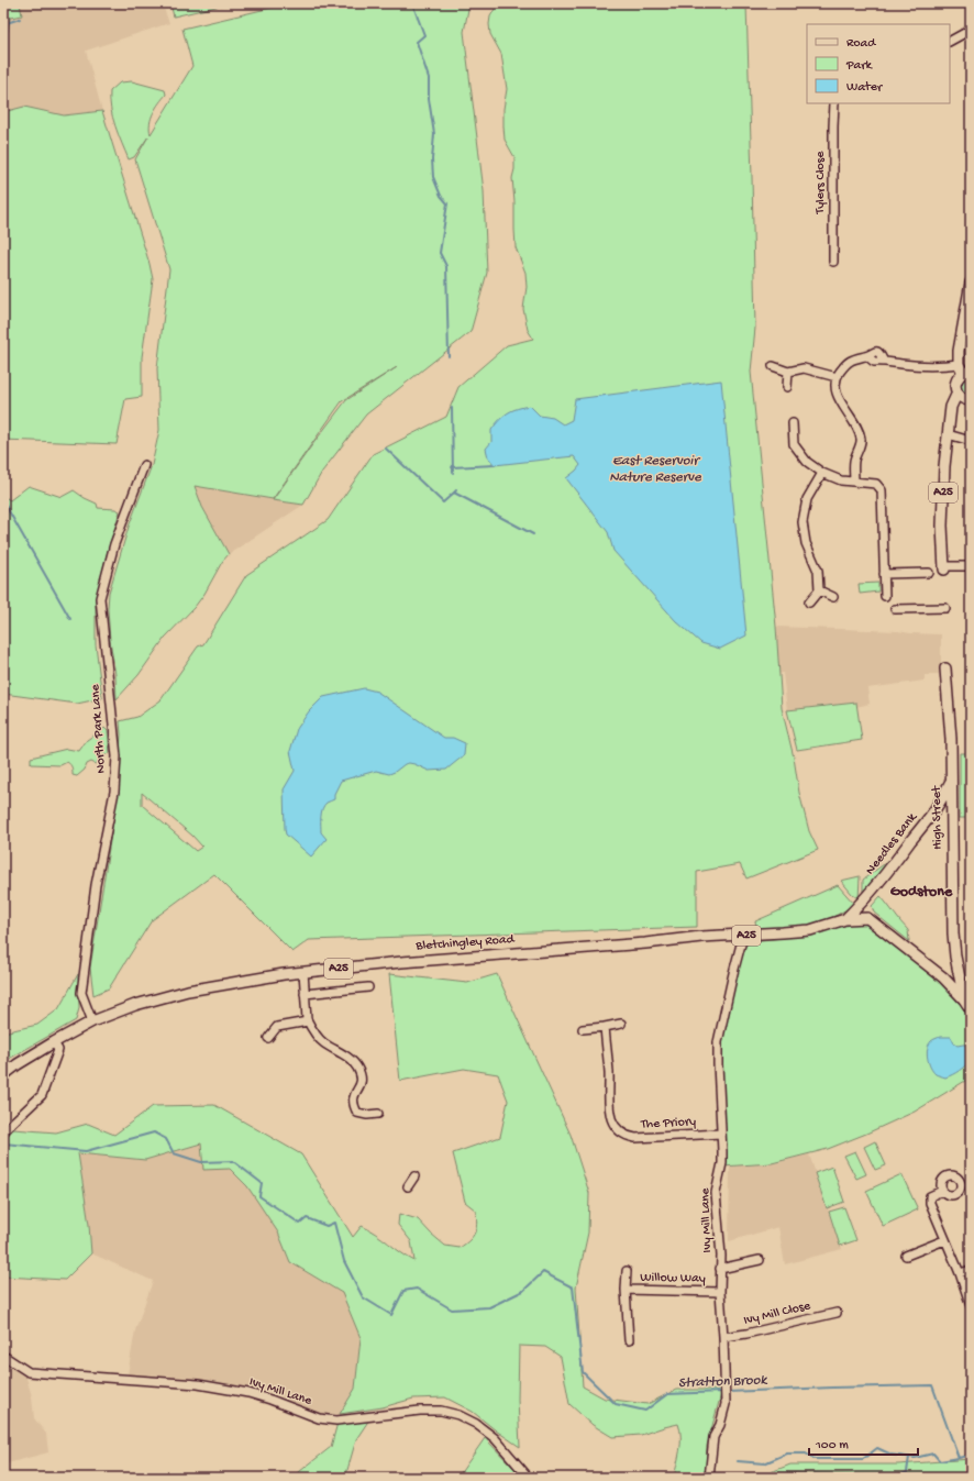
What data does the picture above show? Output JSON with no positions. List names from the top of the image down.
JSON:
{
  "streets": {
    "main road": [
      "A25",
      "High Street",
      "Needles Bank",
      "Bletchingley Road"
    ],
    "street": [
      "Tylers Close",
      "North Park Lane",
      "The Priory",
      "Ivy Mill Lane",
      "Willow Way",
      "Ivy Mill Close"
    ]
  },
  "crossings": [
    ["A25", "North Park Lane"],
    ["A25", "Needles Bank"],
    ["A25", "Bletchingley Road"],
    ["North Park Lane", "Bletchingley Road"],
    ["High Street", "Needles Bank"],
    ["Needles Bank", "Bletchingley Road"],
    ["Bletchingley Road", "Ivy Mill Lane"],
    ["The Priory", "Ivy Mill Lane"],
    ["Ivy Mill Lane", "Willow Way"],
    ["Ivy Mill Lane", "Ivy Mill Close"]
  ],
  "districts": ["Godstone"],
  "water": ["East Reservoir Nature Reserve", "Stratton Brook"],
  "legend": ["Road", "Park", "Water"],
  "scale_bar": "100 m"
}
